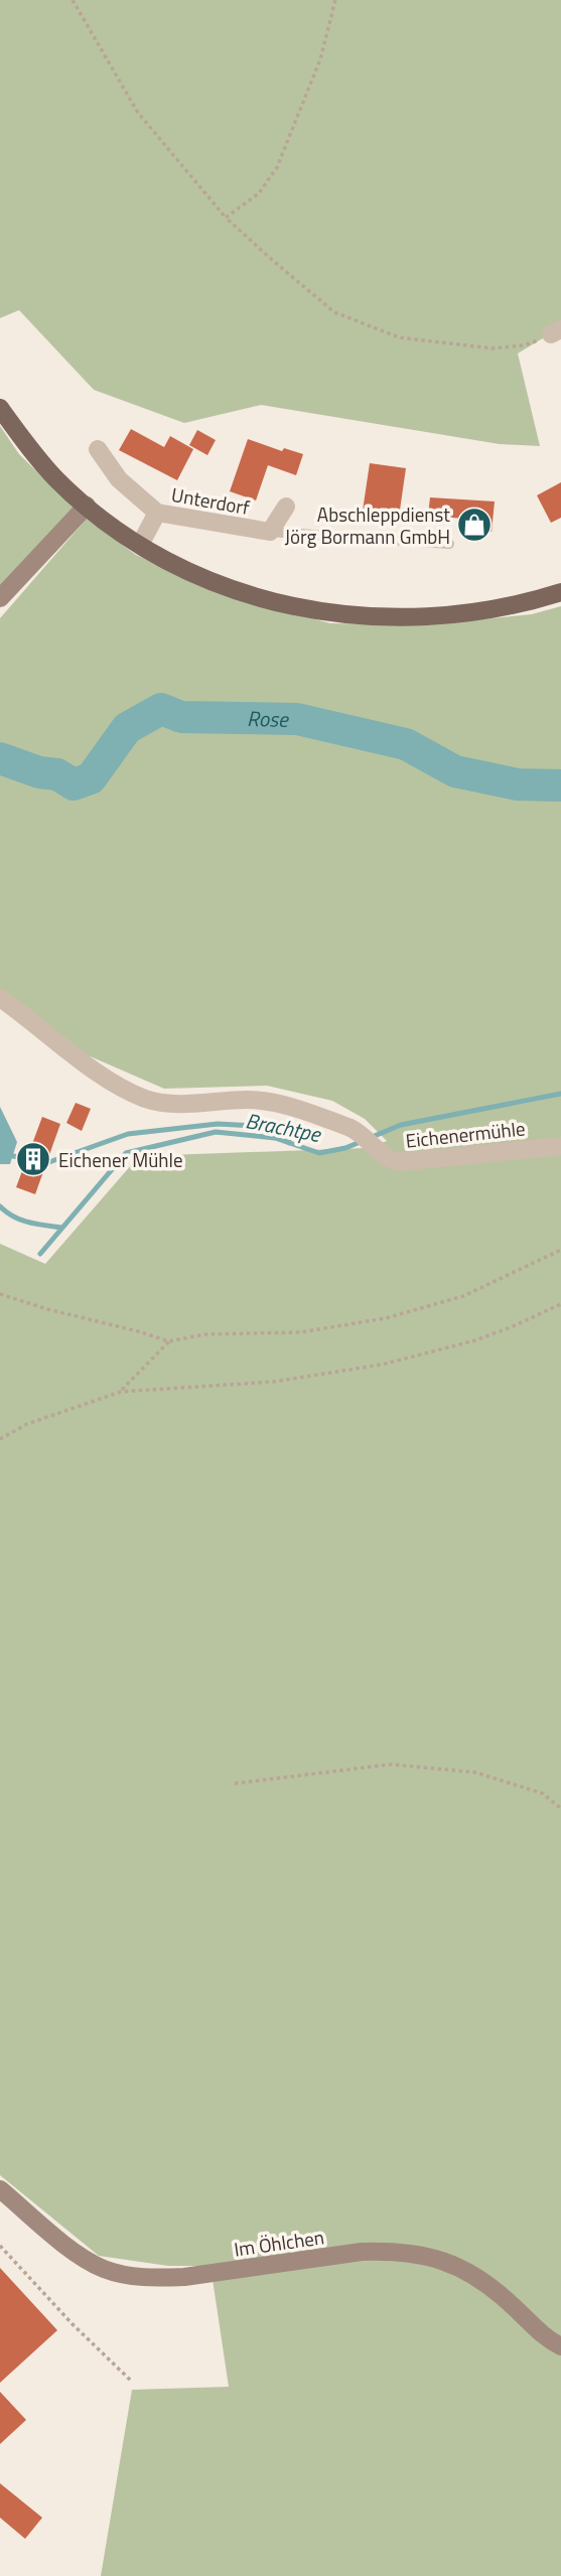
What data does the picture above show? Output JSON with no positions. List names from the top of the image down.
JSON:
{
  "streets": {
    "street": ["Unterdorf", "Eichenermühle", "Im Öhlchen"]
  },
  "water": ["Rose", "Brachtpe"],
  "places": {
    "shop": ["Abschleppdienst Jörg Bormann GmbH"],
    "building": ["Eichener Mühle"]
  }
}
